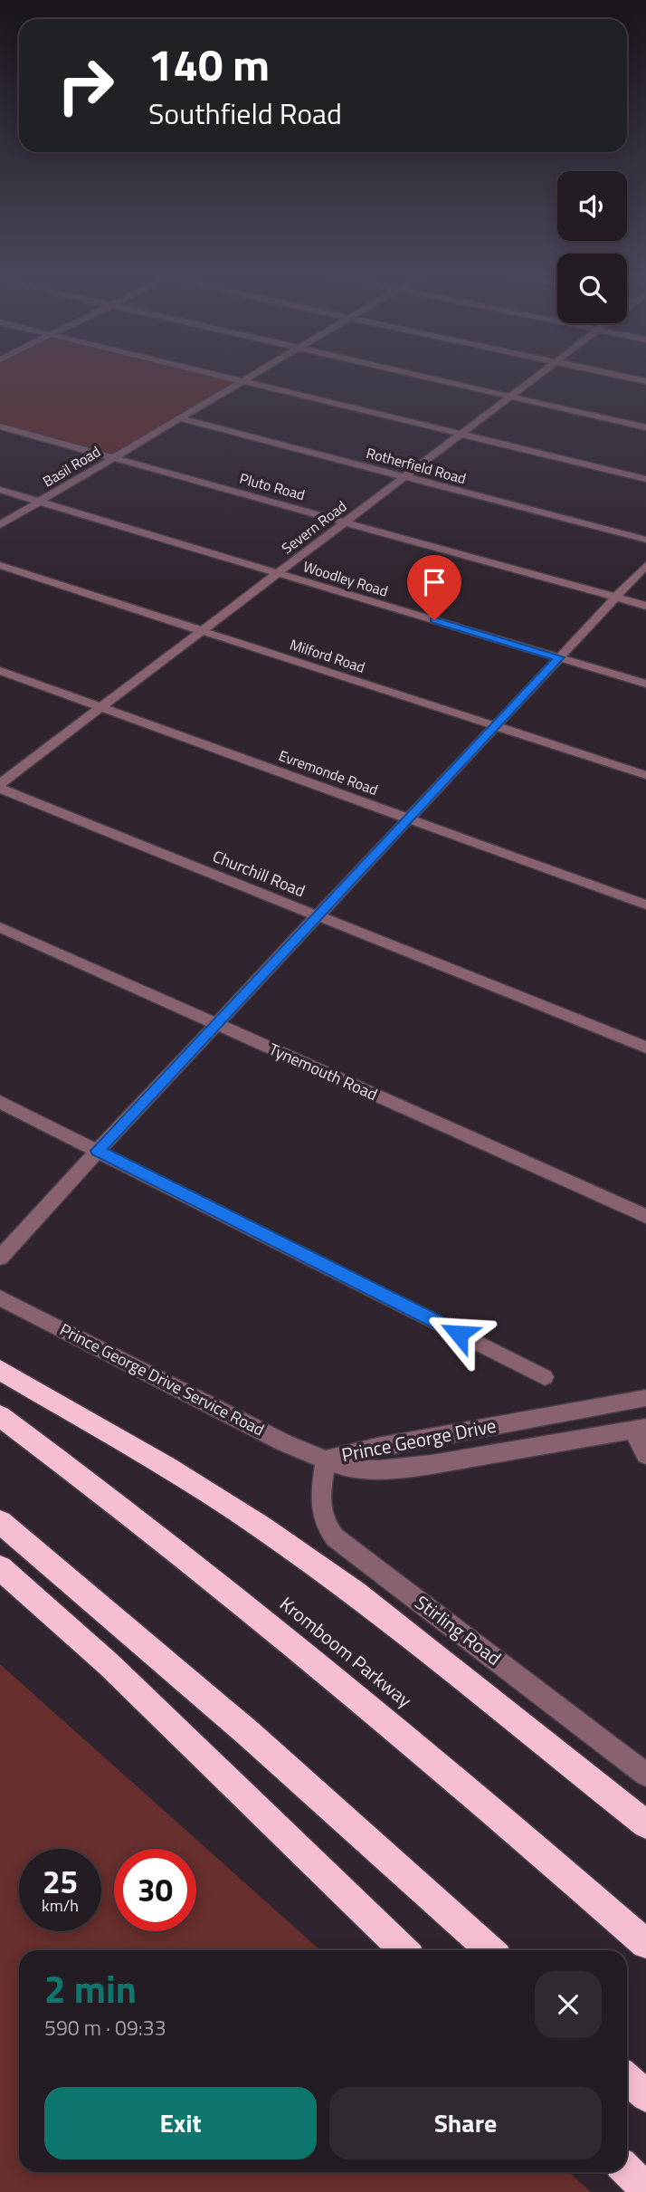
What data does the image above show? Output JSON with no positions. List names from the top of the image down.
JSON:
{
  "streets": {
    "highway": ["Kromboom Parkway"],
    "street": [
      "Rotherfield Road",
      "Basil Road",
      "Pluto Road",
      "Severn Road",
      "Woodley Road",
      "Milford Road",
      "Evremonde Road",
      "Churchill Road",
      "Tynemouth Road",
      "Prince George Drive Service Road",
      "Prince George Drive",
      "Stirling Road"
    ]
  },
  "crossings": [
    ["Rotherfield Road", "Basil Road"],
    ["Rotherfield Road", "Severn Road"],
    ["Basil Road", "Pluto Road"],
    ["Basil Road", "Woodley Road"],
    ["Pluto Road", "Severn Road"],
    ["Severn Road", "Woodley Road"],
    ["Severn Road", "Milford Road"],
    ["Severn Road", "Evremonde Road"],
    ["Severn Road", "Churchill Road"],
    ["Prince George Drive Service Road", "Prince George Drive"],
    ["Prince George Drive Service Road", "Stirling Road"],
    ["Prince George Drive", "Stirling Road"]
  ],
  "page": {
    "turn": ["140 m", "Southfield Road"],
    "speed": "25 km/h",
    "limit": "30",
    "heading": ["2 min", "590 m · 09:33"],
    "buttons": ["Exit", "Share"]
  }
}
